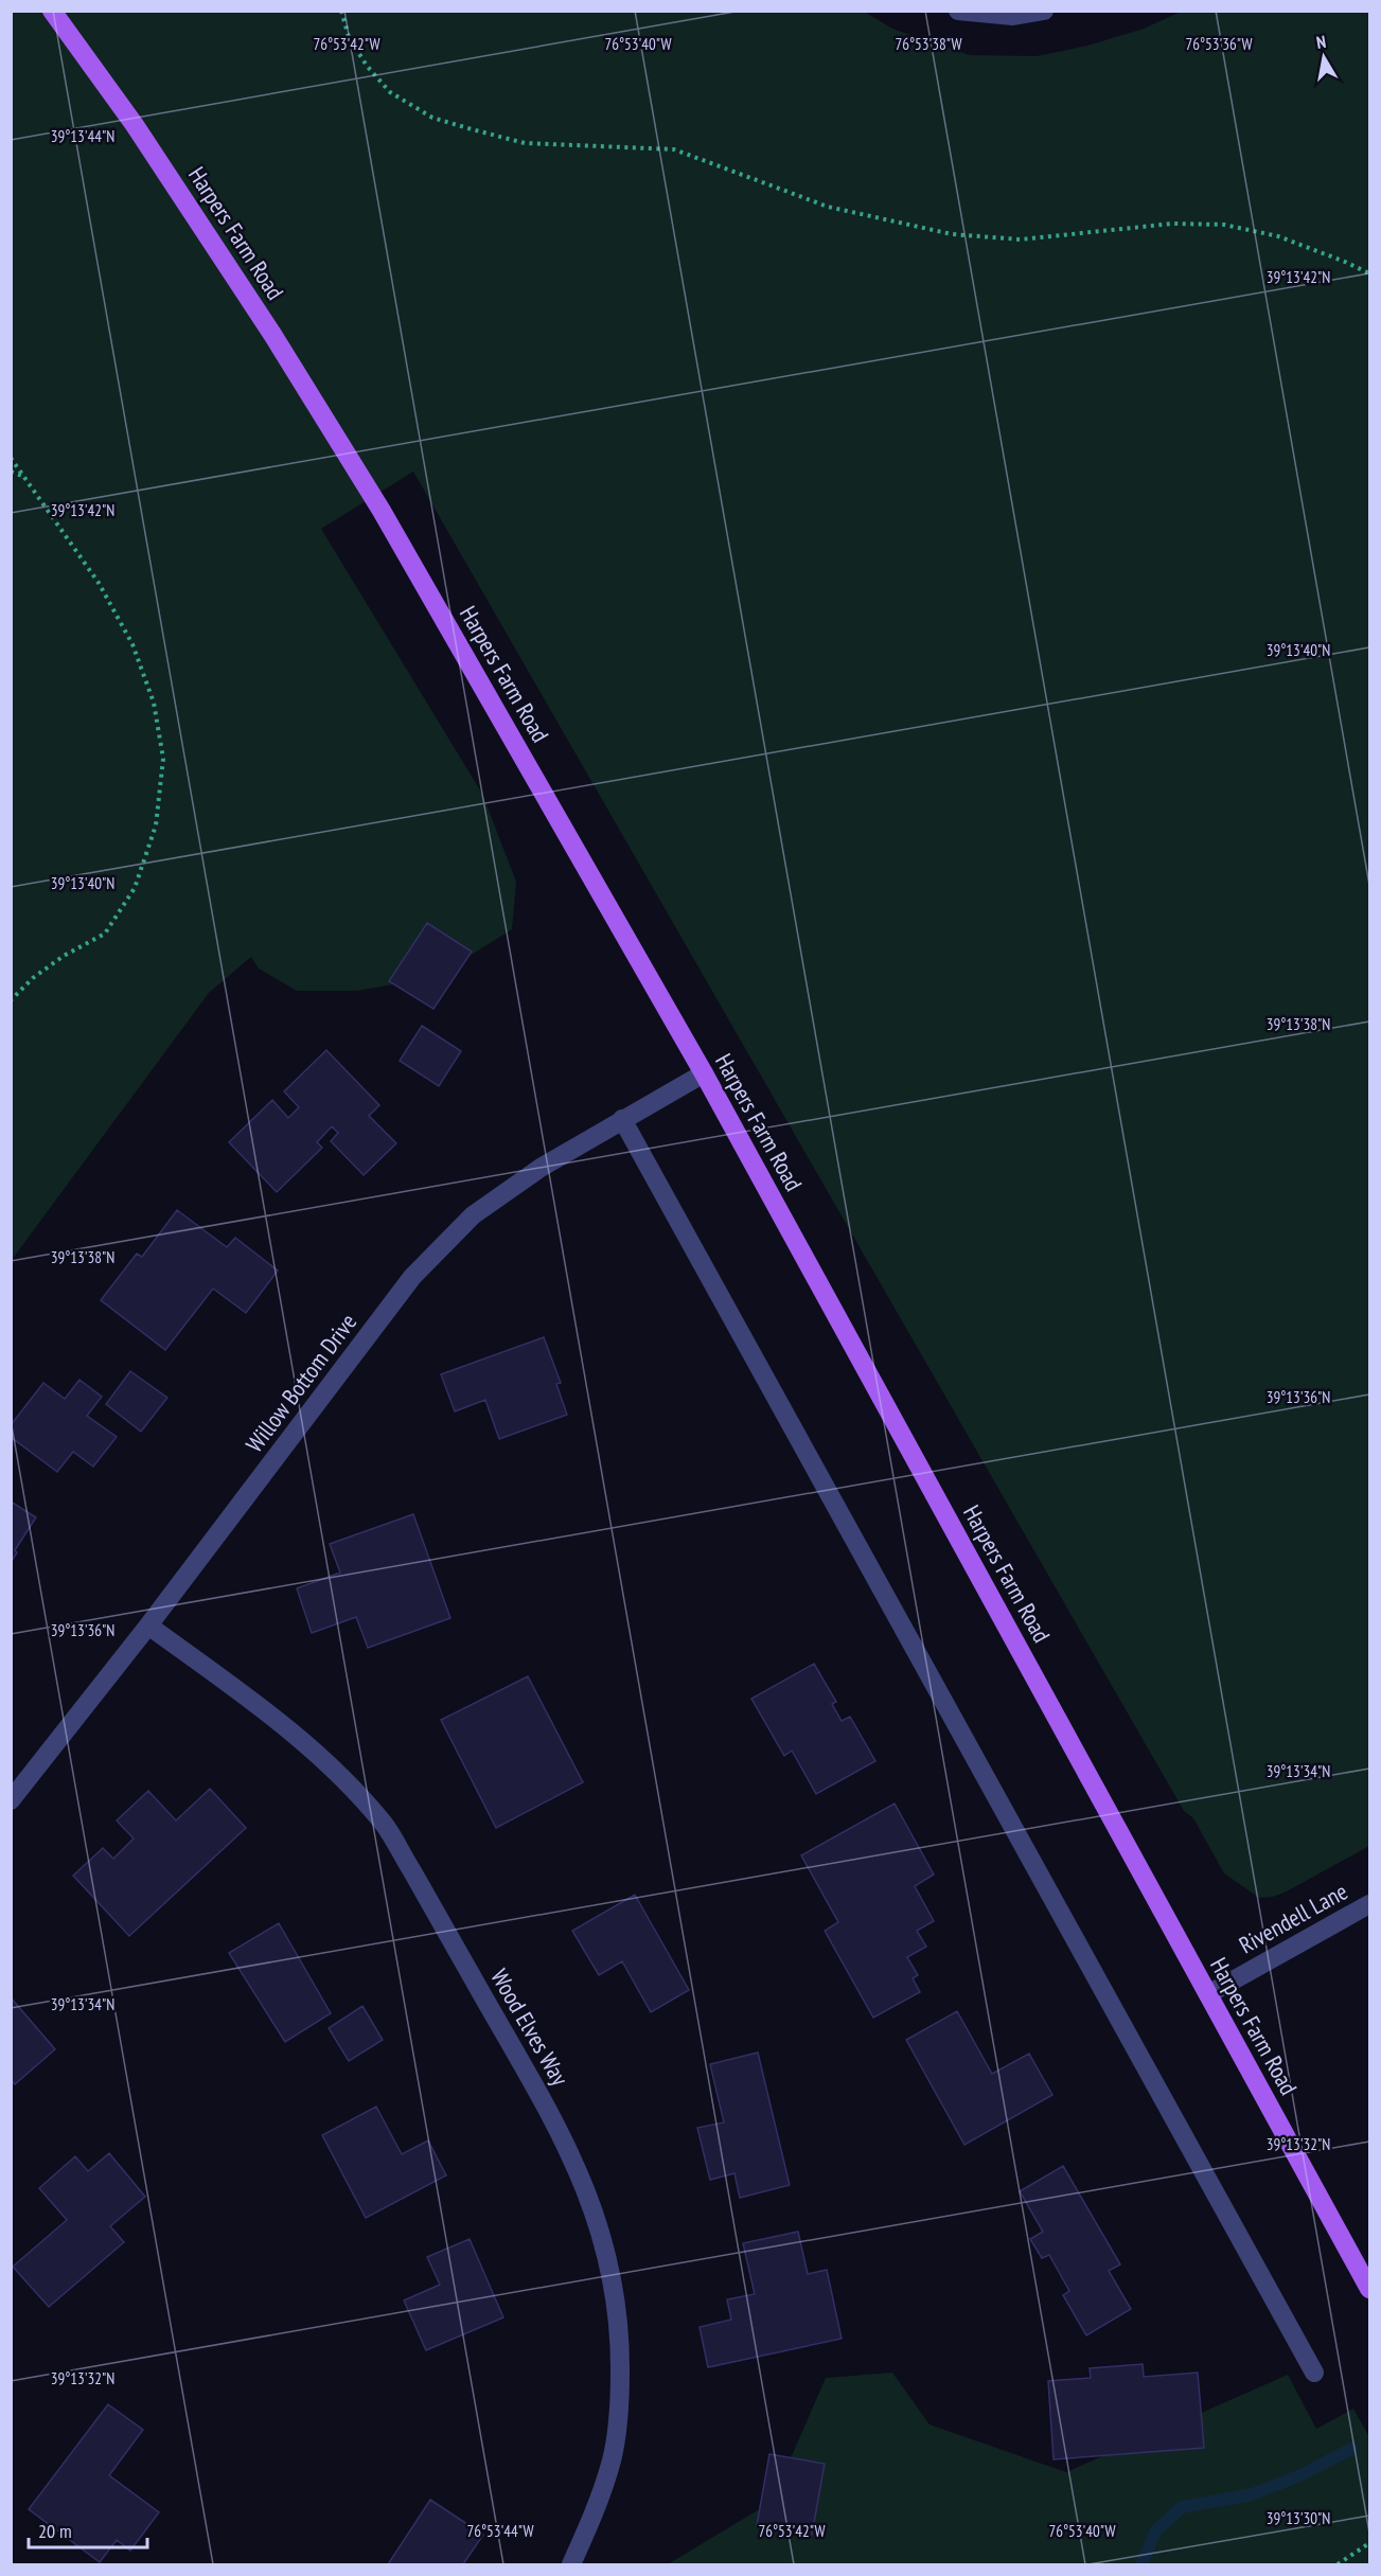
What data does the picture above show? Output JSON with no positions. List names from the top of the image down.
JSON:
{
  "streets": {
    "main road": ["Harpers Farm Road"],
    "street": ["Willow Bottom Drive", "Rivendell Lane", "Wood Elves Way"]
  },
  "crossings": [
    ["Harpers Farm Road", "Willow Bottom Drive"],
    ["Harpers Farm Road", "Rivendell Lane"],
    ["Willow Bottom Drive", "Wood Elves Way"]
  ],
  "scale_bar": "20 m",
  "north": "top",
  "coordinates": [
    "76°53'38\"W",
    "76°53'36\"W",
    "76°53'42\"W",
    "76°53'40\"W",
    "39°13'44\"N",
    "39°13'42\"N",
    "39°13'40\"N",
    "39°13'38\"N",
    "39°13'36\"N",
    "39°13'34\"N",
    "39°13'32\"N",
    "39°13'30\"N",
    "76°53'44\"W"
  ]
}
